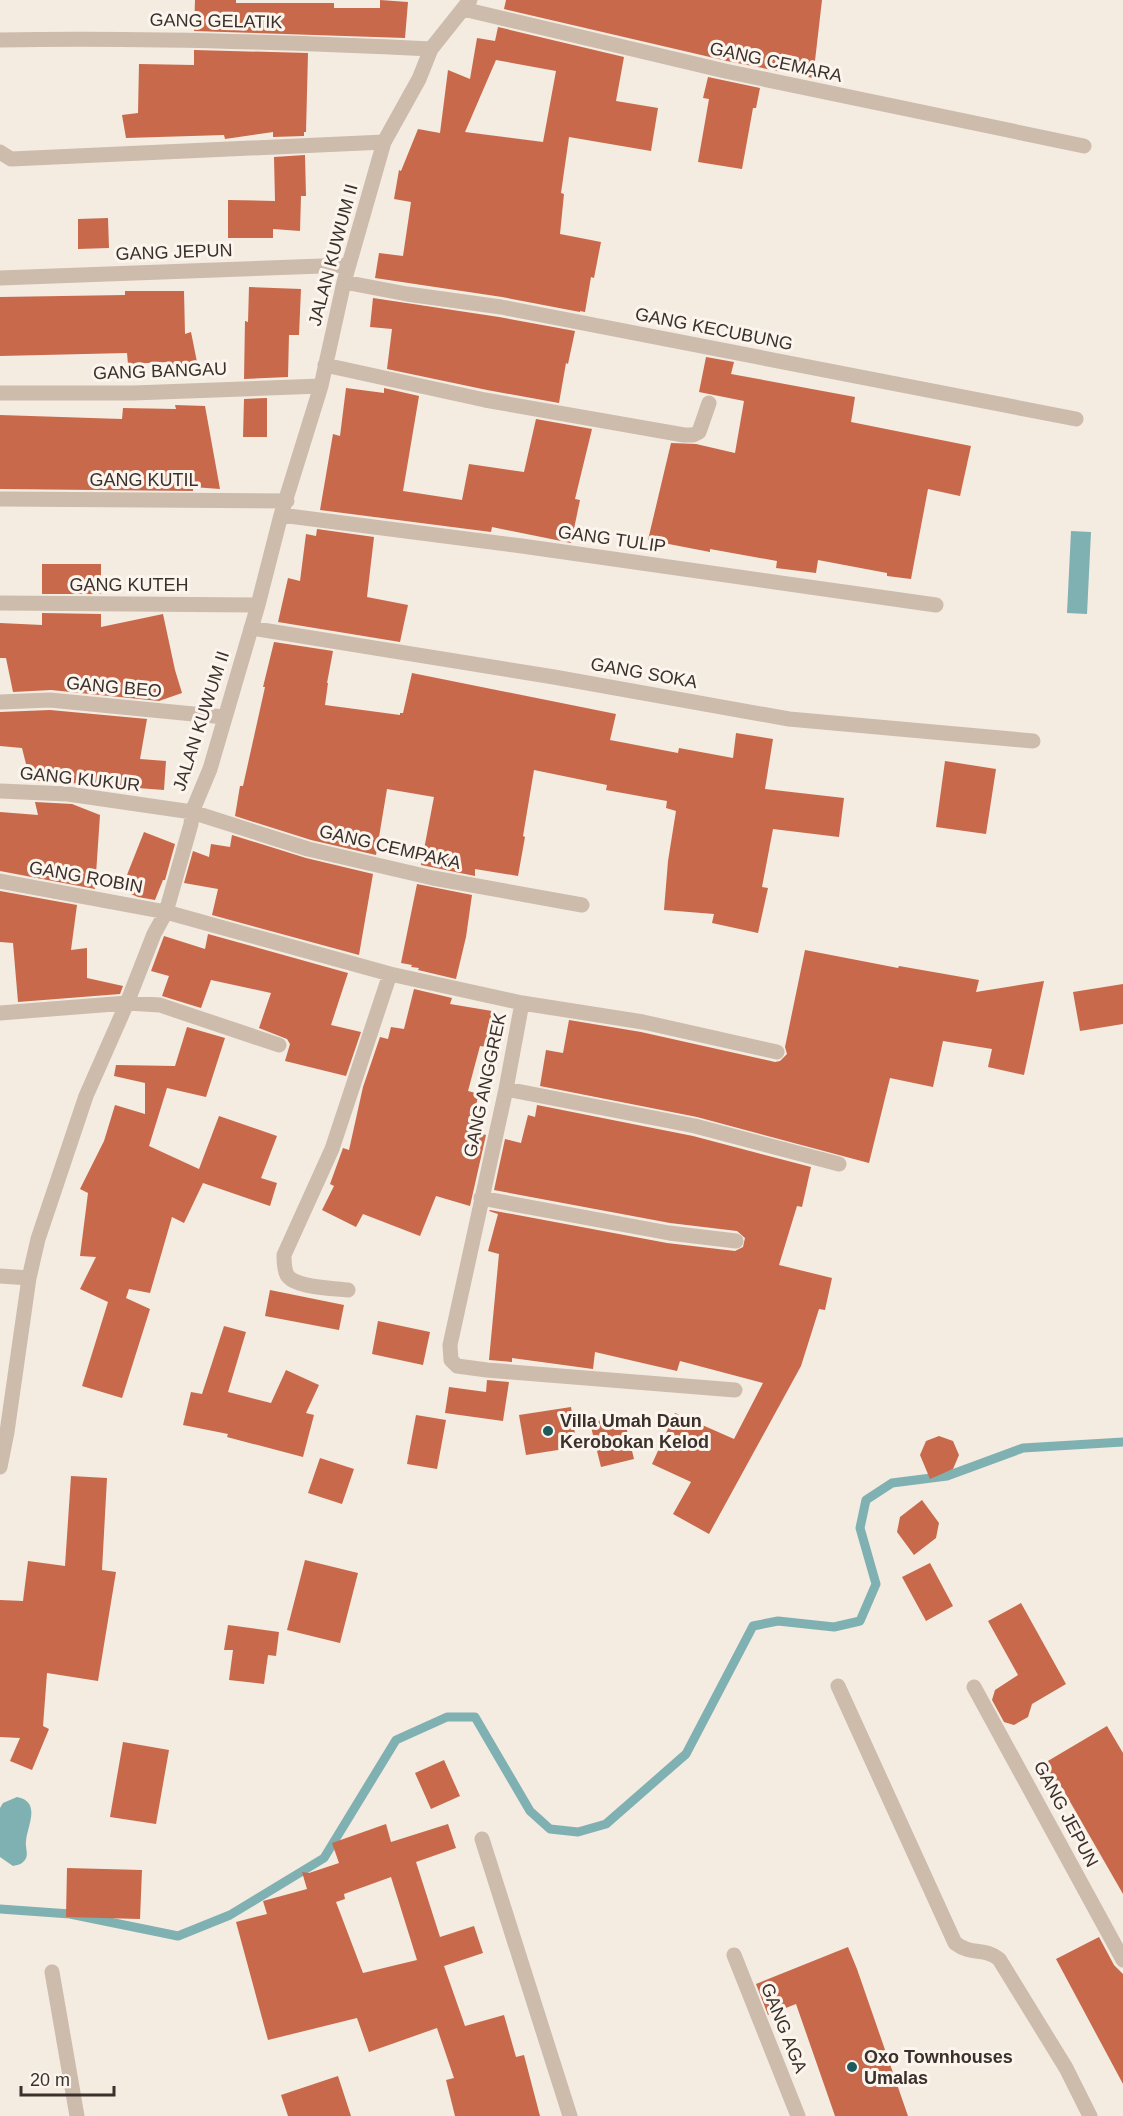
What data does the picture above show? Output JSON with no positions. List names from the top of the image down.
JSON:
{
  "streets": {
    "street": [
      "GANG GELATIK",
      "GANG CEMARA",
      "GANG JEPUN",
      "JALAN KUWUM II",
      "GANG KECUBUNG",
      "GANG BANGAU",
      "GANG KUTIL",
      "GANG TULIP",
      "GANG KUTEH",
      "GANG SOKA",
      "GANG BEO",
      "GANG KUKUR",
      "GANG CEMPAKA",
      "GANG ROBIN",
      "GANG ANGGREK",
      "GANG AGA"
    ]
  },
  "crossings": [
    ["GANG GELATIK", "JALAN KUWUM II"],
    ["GANG CEMARA", "JALAN KUWUM II"],
    ["GANG JEPUN", "JALAN KUWUM II"],
    ["JALAN KUWUM II", "GANG KECUBUNG"],
    ["JALAN KUWUM II", "GANG BANGAU"],
    ["JALAN KUWUM II", "GANG KUTIL"],
    ["JALAN KUWUM II", "GANG TULIP"],
    ["JALAN KUWUM II", "GANG KUTEH"],
    ["JALAN KUWUM II", "GANG SOKA"],
    ["JALAN KUWUM II", "GANG BEO"],
    ["JALAN KUWUM II", "GANG KUKUR"],
    ["JALAN KUWUM II", "GANG CEMPAKA"],
    ["JALAN KUWUM II", "GANG ROBIN"],
    ["JALAN KUWUM II", "GANG ANGGREK"],
    ["GANG KUTIL", "GANG TULIP"],
    ["GANG KUKUR", "GANG CEMPAKA"],
    ["GANG ROBIN", "GANG ANGGREK"]
  ],
  "places": ["Villa Umah Daun Kerobokan Kelod", "Oxo Townhouses Umalas"],
  "scale_bar": "20 m"
}
